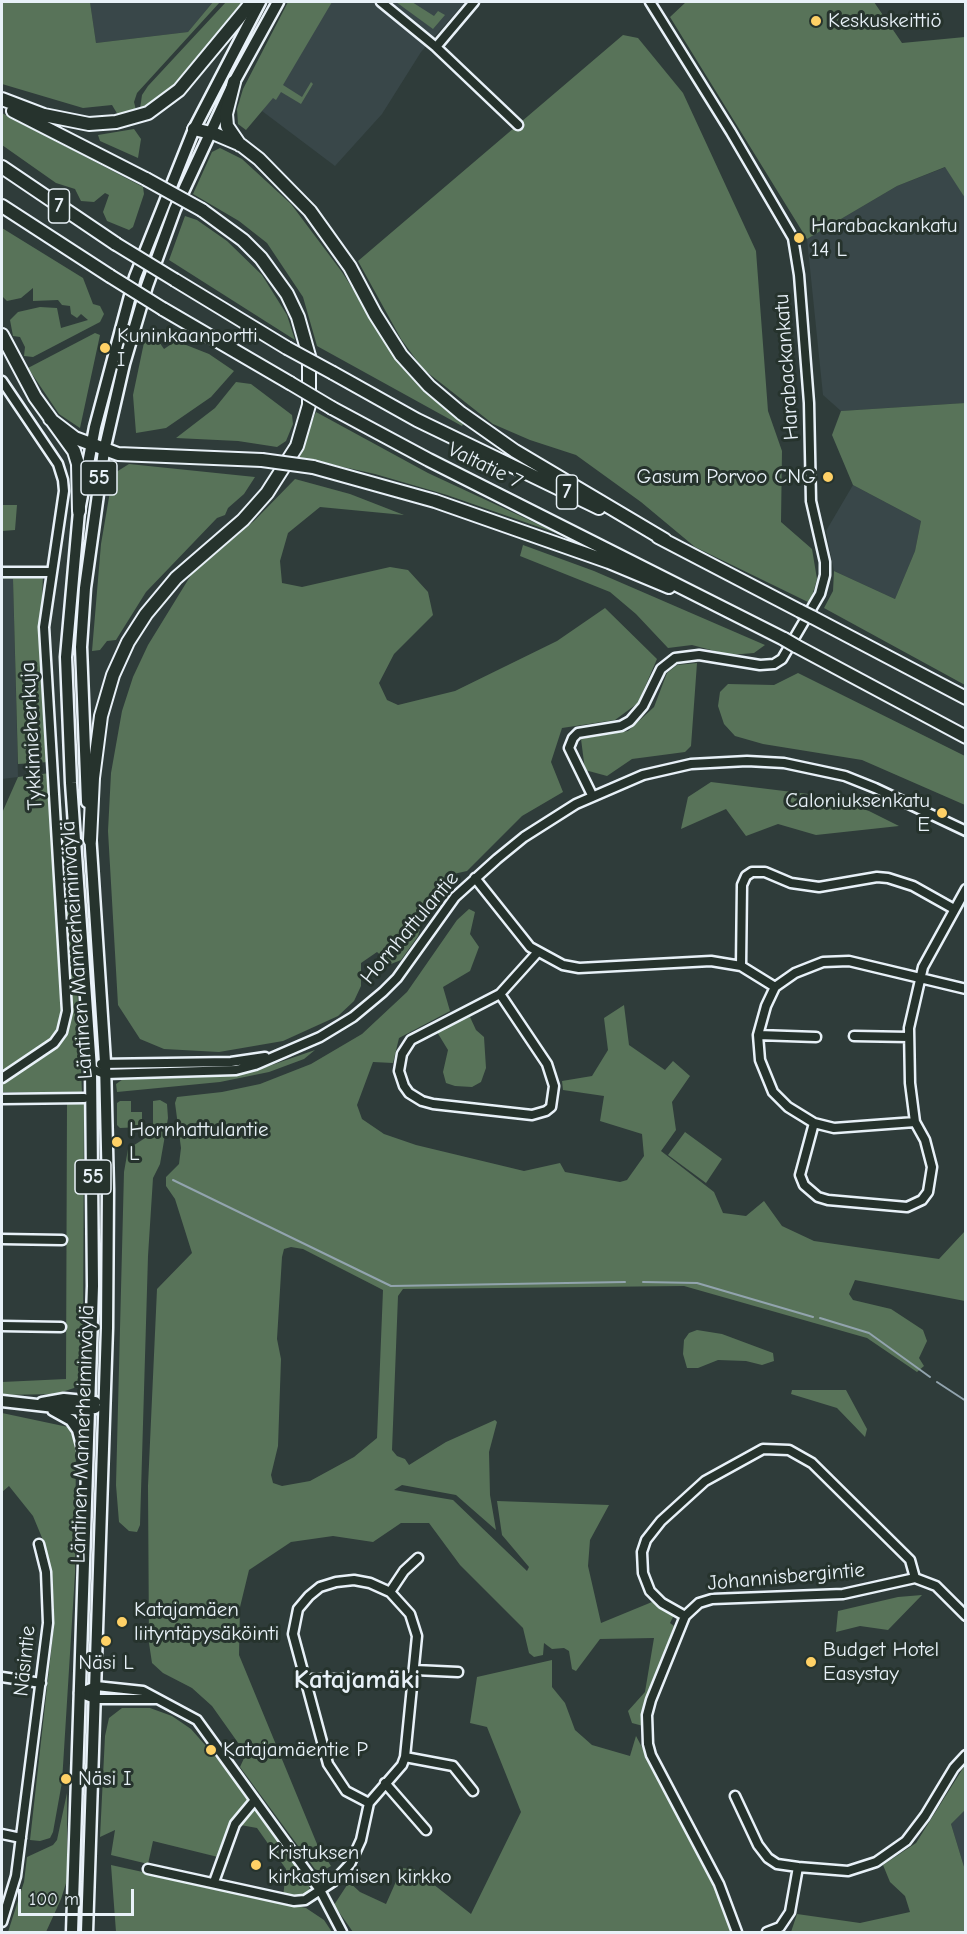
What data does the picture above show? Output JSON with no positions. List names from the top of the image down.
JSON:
{
  "streets": {
    "highway": ["7", "Valtatie 7"],
    "main road": ["55", "Läntinen Mannerheiminväylä"],
    "street": [
      "Harabackankatu",
      "Tykkimiehenkuja",
      "Hornhattulantie",
      "Johannisbergintie",
      "Näsintie"
    ]
  },
  "crossings": [
    ["Harabackankatu", "Hornhattulantie"],
    ["Hornhattulantie", "Läntinen Mannerheiminväylä"]
  ],
  "districts": ["Katajamäki"],
  "places": [
    "Keskuskeittiö",
    "Harabackankatu 14 L",
    "Kuninkaanportti I",
    "Gasum Porvoo CNG",
    "Caloniuksenkatu E",
    "Hornhattulantie L",
    "Katajamäen liityntäpysäköinti",
    "Näsi L",
    "Budget Hotel Easystay",
    "Katajamäentie P",
    "Näsi I",
    "Kristuksen kirkastumisen kirkko"
  ],
  "scale_bar": "100 m"
}
